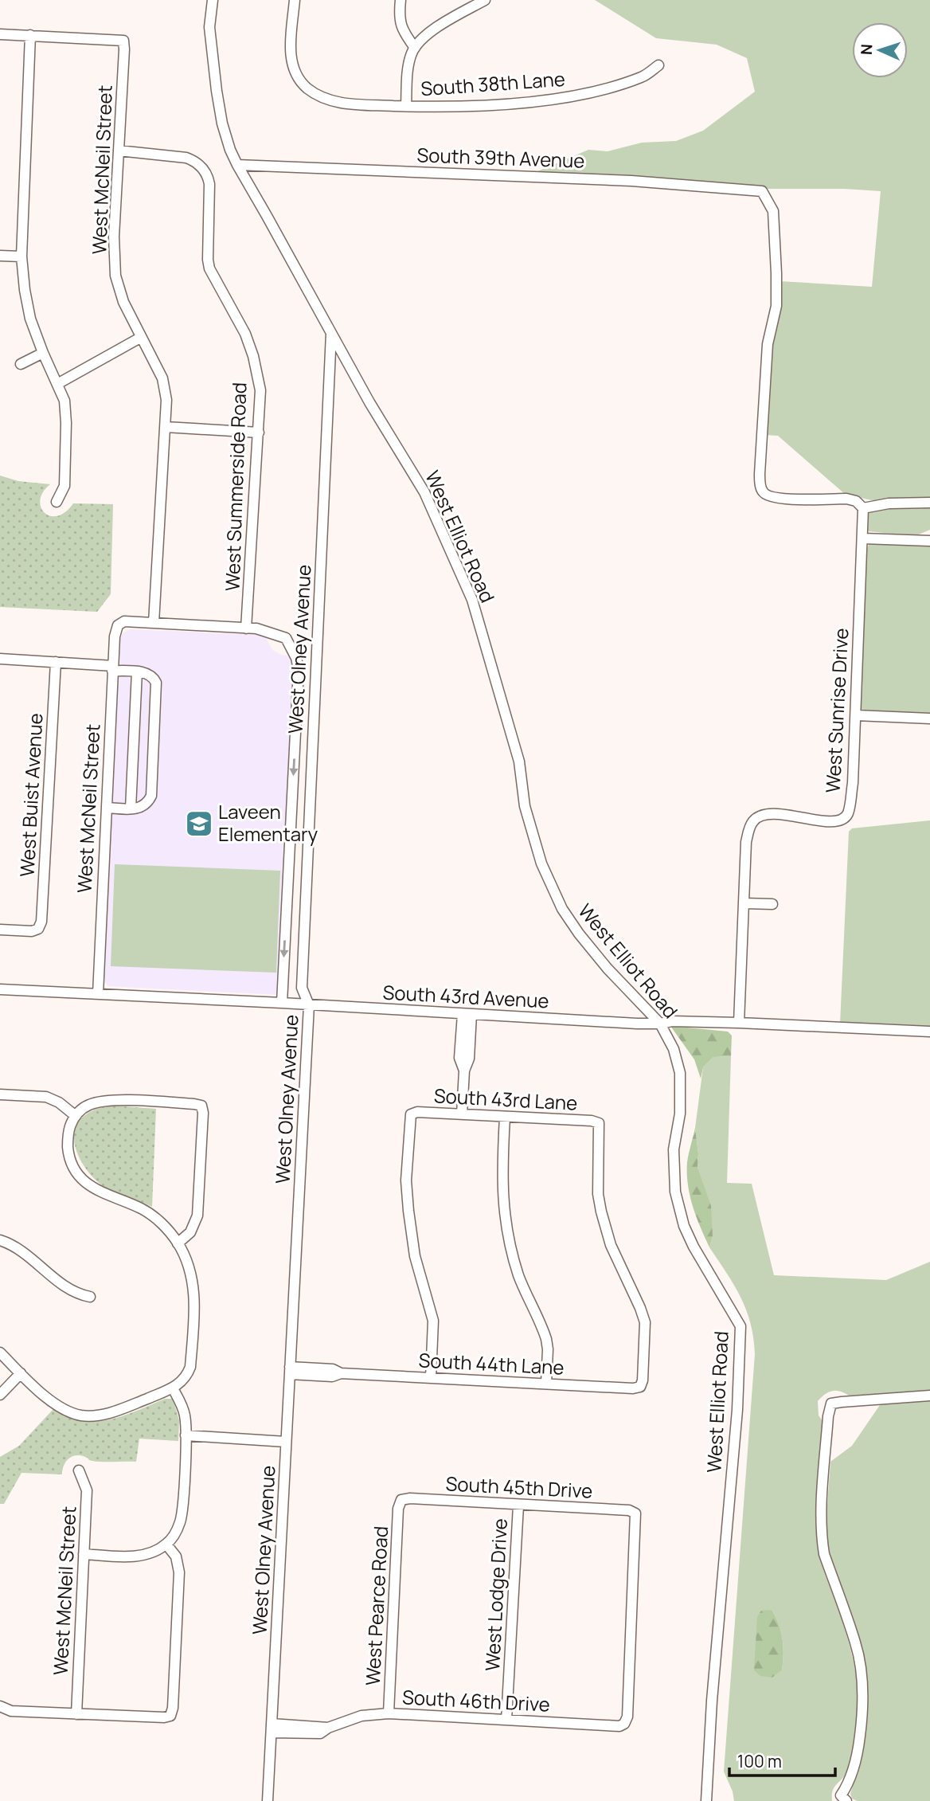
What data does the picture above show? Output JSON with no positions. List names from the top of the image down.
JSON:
{
  "streets": {
    "street": [
      "South 38th Lane",
      "South 39th Avenue",
      "West McNeil Street",
      "West Summerside Road",
      "West Elliot Road",
      "West Olney Avenue",
      "West Sunrise Drive",
      "West Buist Avenue",
      "South 43rd Avenue",
      "South 43rd Lane",
      "South 44th Lane",
      "South 45th Drive",
      "West Lodge Drive",
      "West Pearce Road",
      "South 46th Drive"
    ]
  },
  "crossings": [
    ["South 39th Avenue", "West Elliot Road"],
    ["South 39th Avenue", "West Sunrise Drive"],
    ["West McNeil Street", "West Summerside Road"],
    ["West McNeil Street", "South 43rd Avenue"],
    ["West Elliot Road", "West Olney Avenue"],
    ["West Elliot Road", "South 43rd Avenue"],
    ["West Olney Avenue", "South 43rd Avenue"],
    ["West Olney Avenue", "South 44th Lane"],
    ["West Olney Avenue", "South 46th Drive"],
    ["West Sunrise Drive", "South 43rd Avenue"],
    ["South 43rd Lane", "South 44th Lane"],
    ["South 45th Drive", "West Lodge Drive"],
    ["South 45th Drive", "West Pearce Road"],
    ["South 45th Drive", "South 46th Drive"],
    ["West Lodge Drive", "South 46th Drive"],
    ["West Pearce Road", "South 46th Drive"]
  ],
  "places": {
    "school or university": ["Laveen Elementary"]
  },
  "scale_bar": "100 m",
  "north": "left"
}
